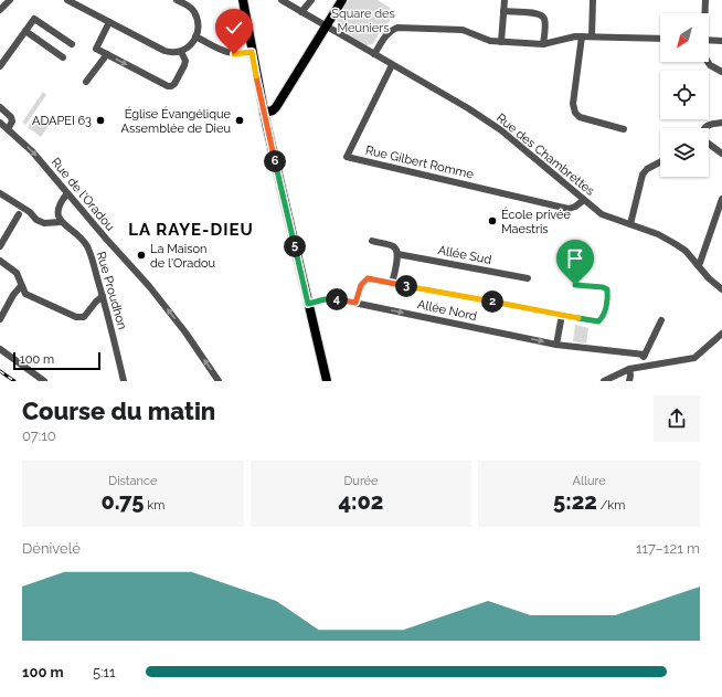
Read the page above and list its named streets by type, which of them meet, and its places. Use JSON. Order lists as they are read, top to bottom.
{
  "streets": {
    "street": [
      "Rue des Chambrettes",
      "Rue Gilbert Romme",
      "Rue de l'Oradou",
      "Allée Sud",
      "Rue Proudhon",
      "Allée Nord"
    ]
  },
  "crossings": [
    ["Rue des Chambrettes", "Rue Gilbert Romme"]
  ],
  "districts": ["LA RAYE-DIEU"],
  "parks": ["Square des Meuniers"],
  "places": [
    "ADAPEI 63",
    "Église Évangélique Assemblée de Dieu",
    "École privée Maestris",
    "La Maison de l'Oradou"
  ],
  "scale_bar": "100 m",
  "north": "bottom left",
  "page": {
    "pins": [
      "6",
      "5",
      "3",
      "4",
      "2"
    ],
    "scale": "100 m",
    "heading": ["Course du matin", "07:10"],
    "stats": [
      ["Distance", "0.75 km"],
      ["Durée", "4:02"],
      ["Allure", "5:22 /km"]
    ],
    "chart": ["Dénivelé", "117–121 m"],
    "list": [
      {
        "name": "100 m",
        "note": "5:11"
      }
    ]
  }
}
